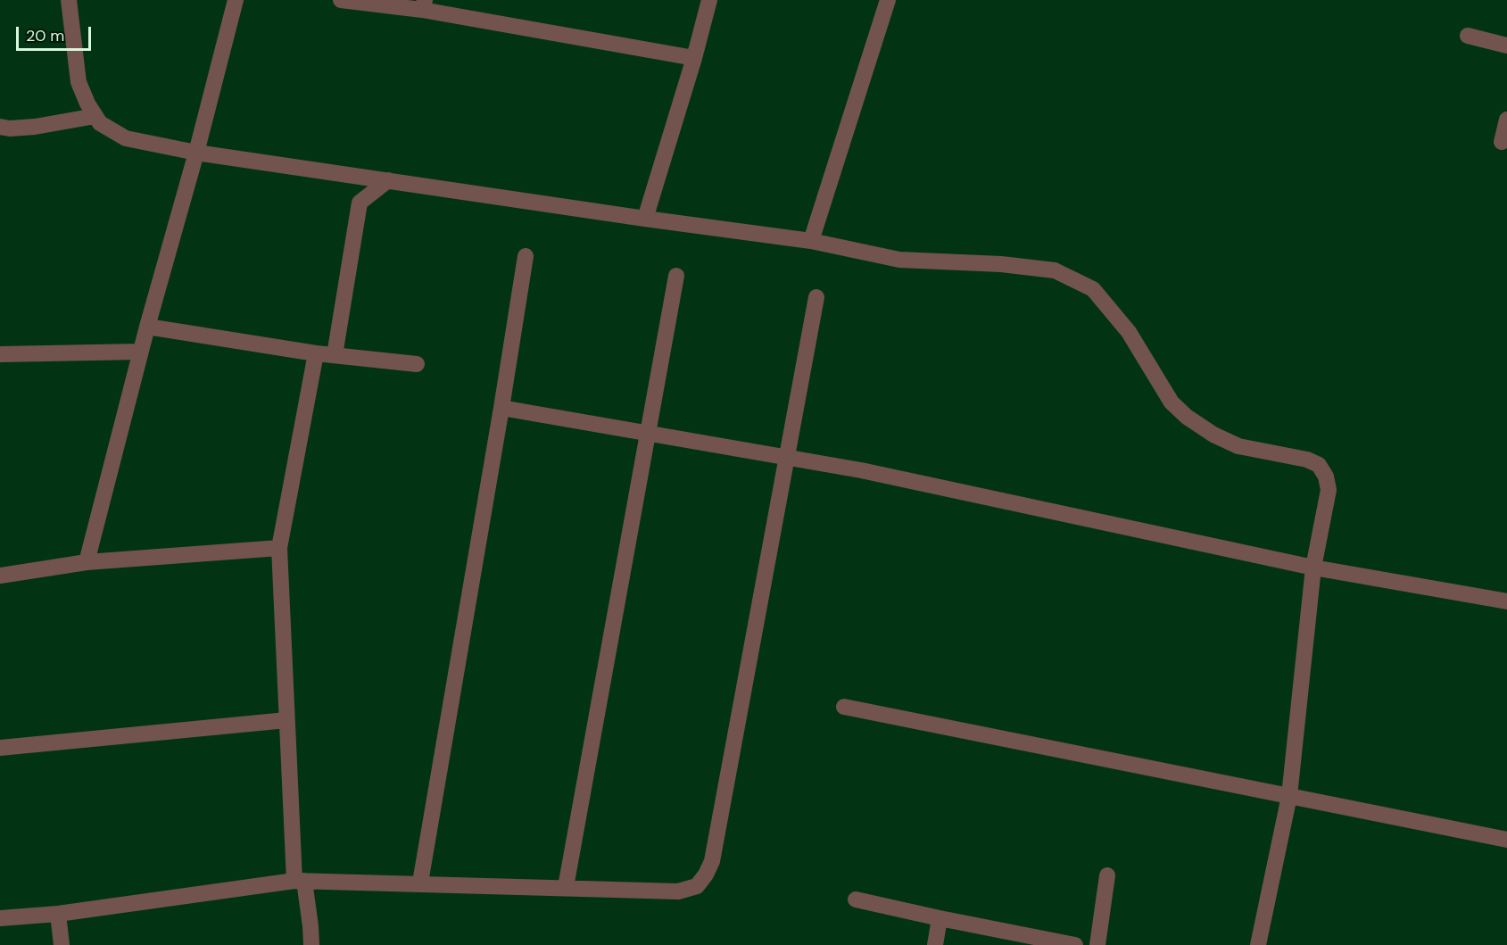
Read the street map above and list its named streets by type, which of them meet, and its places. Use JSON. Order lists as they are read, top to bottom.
{
  "scale_bar": "20 m"
}
